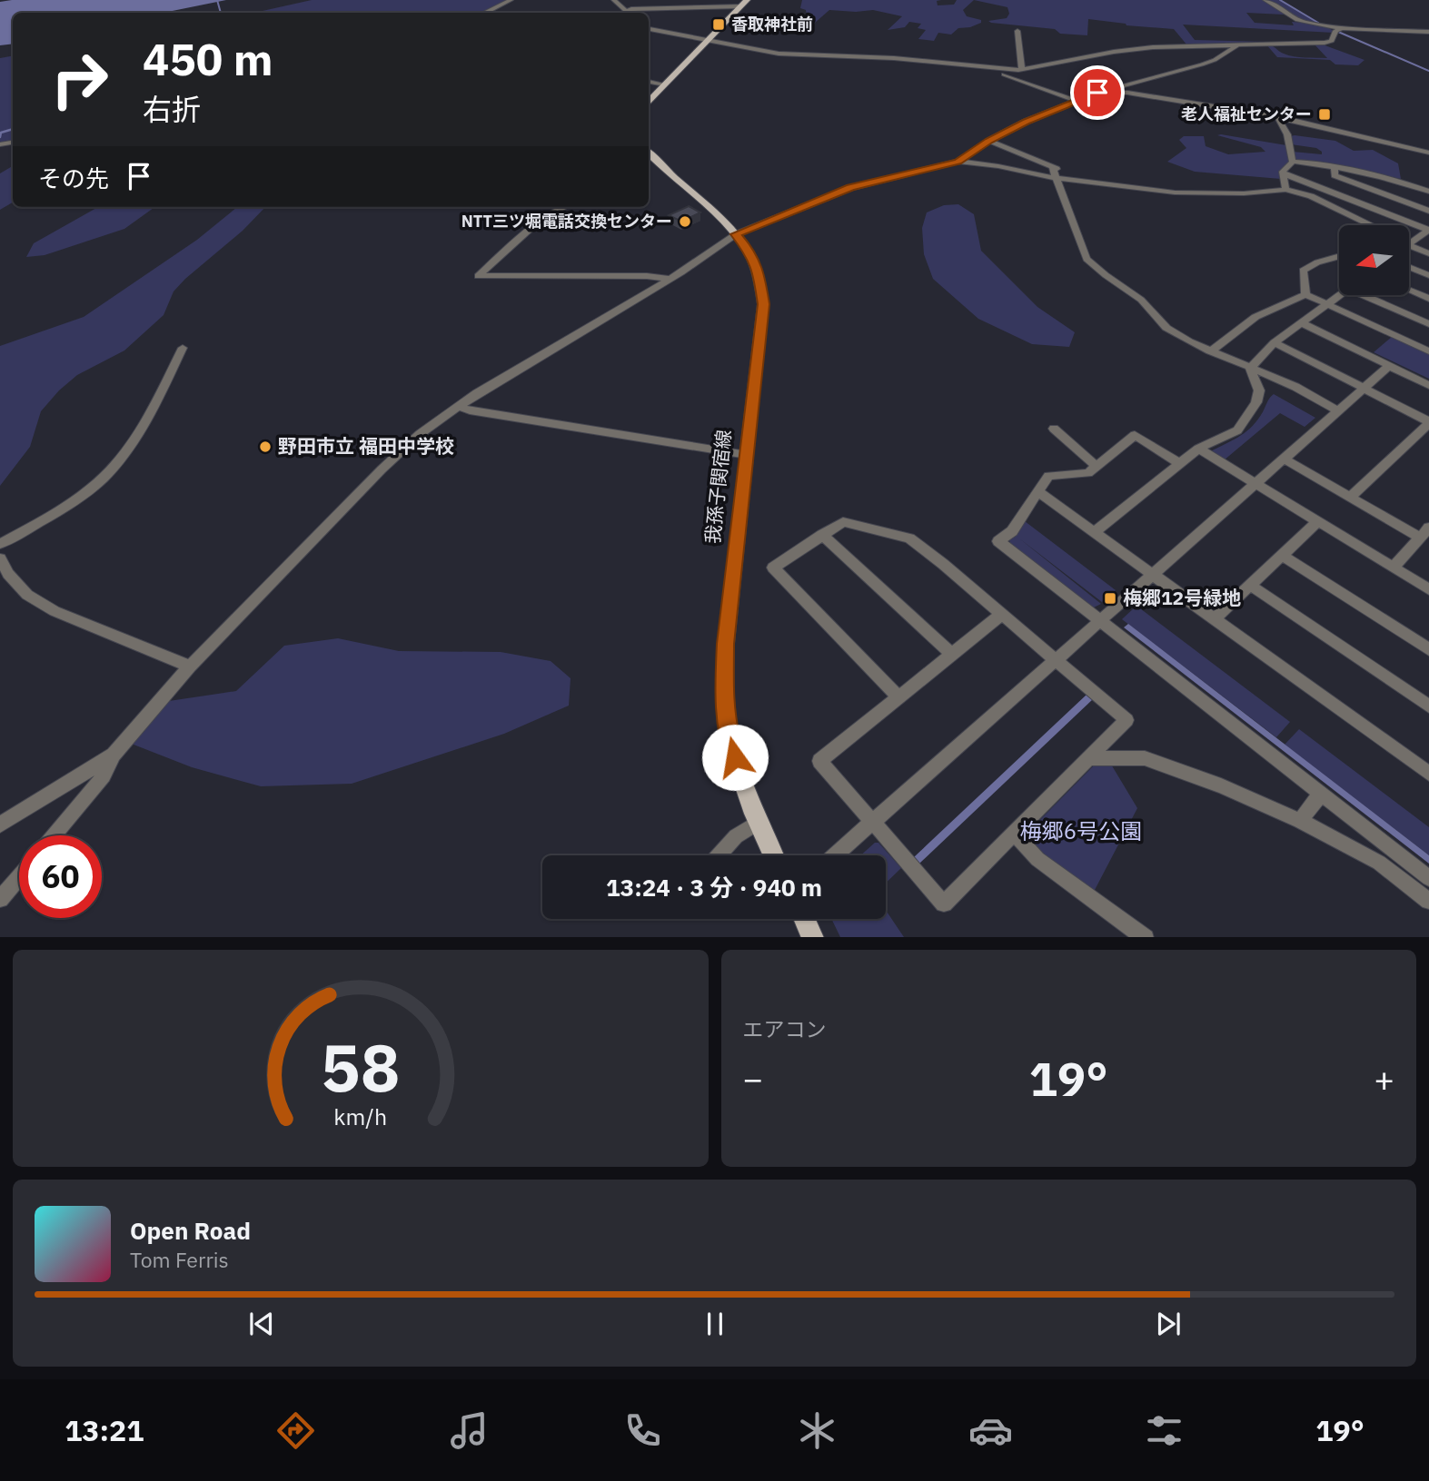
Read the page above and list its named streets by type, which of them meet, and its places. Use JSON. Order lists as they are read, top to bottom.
{
  "streets": {
    "main road": ["我孫子関宿線"]
  },
  "parks": ["梅郷6号公園"],
  "places": {
    "transit": ["香取神社前", "老人福祉センター", "梅郷12号緑地"],
    "other": ["NTT三ツ堀電話交換センター", "野田市立 福田中学校"]
  },
  "north": "left",
  "page": {
    "turn": ["450 m", "右折"],
    "then": "その先",
    "limit": "60",
    "trip": "13:24 · 3 分 · 940 m",
    "tile": "エアコン",
    "heat": ["−", "19°", "+"],
    "song": ["Open Road", "Tom Ferris"],
    "tabs": ["13:21", "19°"],
    "gauge": ["58", "km/h"]
  }
}
